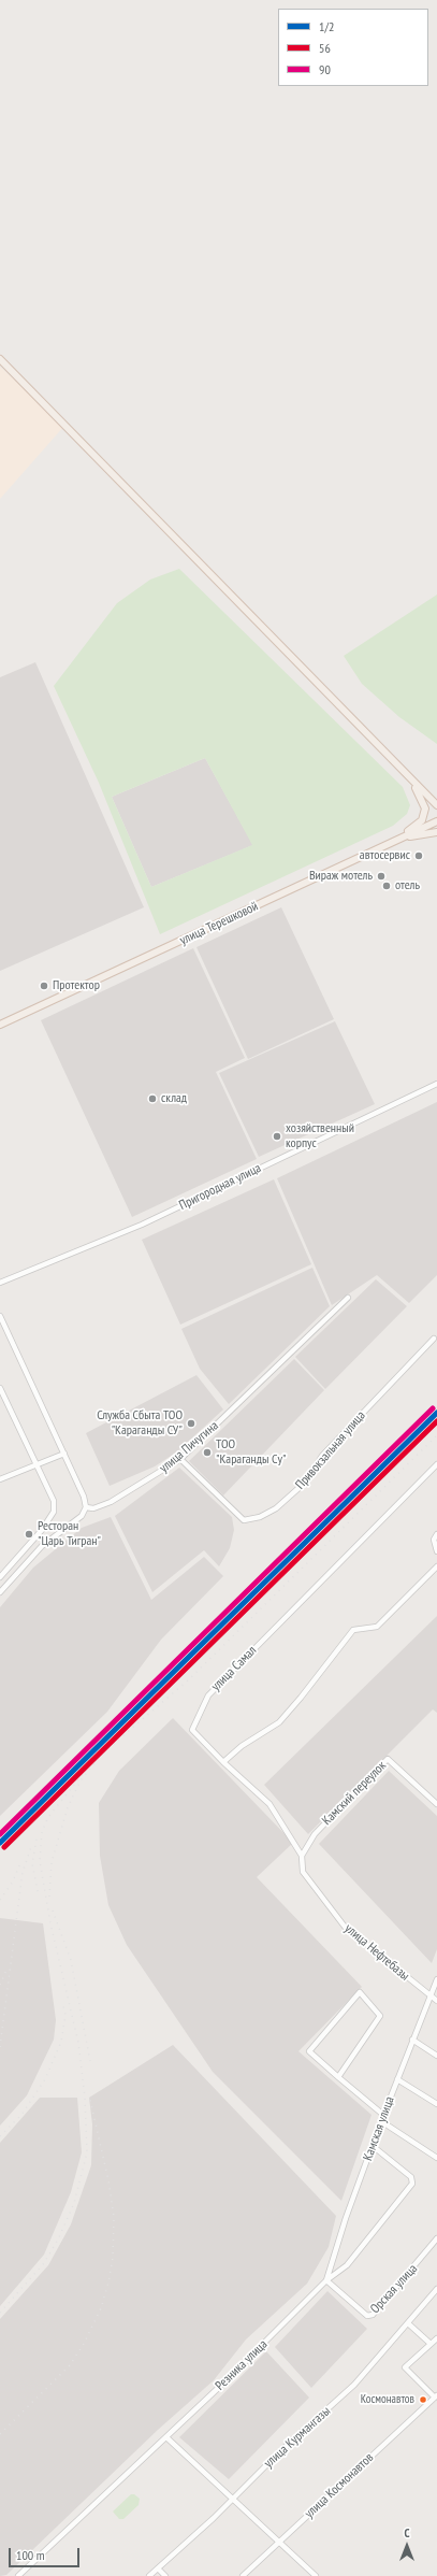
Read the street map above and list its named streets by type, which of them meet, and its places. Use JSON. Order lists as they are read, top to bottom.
{
  "streets": {
    "main road": ["улица Терешковой"],
    "street": [
      "Пригородная улица",
      "улица Пичугина",
      "Привокзальная улица",
      "улица Самал",
      "Камский переулок",
      "улица Нефтебазы",
      "Камская улица",
      "Орская улица",
      "Резника улица",
      "улица Курмангазы",
      "улица Космонавтов"
    ]
  },
  "crossings": [
    ["улица Пичугина", "Привокзальная улица"],
    ["улица Самал", "улица Нефтебазы"],
    ["Камский переулок", "улица Нефтебазы"],
    ["улица Нефтебазы", "Камская улица"],
    ["Камская улица", "Орская улица"],
    ["Камская улица", "Резника улица"],
    ["Орская улица", "Резника улица"]
  ],
  "places": [
    "автосервис",
    "Вираж мотель",
    "отель",
    "Протектор",
    "склад",
    "хозяйственный корпус",
    "Служба Сбыта ТОО \"Караганды СУ\"",
    "ТОО \"Караганды Су\"",
    "Ресторан \"Царь Тигран\"",
    "Космонавтов"
  ],
  "lines": ["transit line 90", "transit line 1/2", "transit line 56"],
  "legend": ["1/2", "56", "90"],
  "scale_bar": "100 m",
  "north": "top"
}
